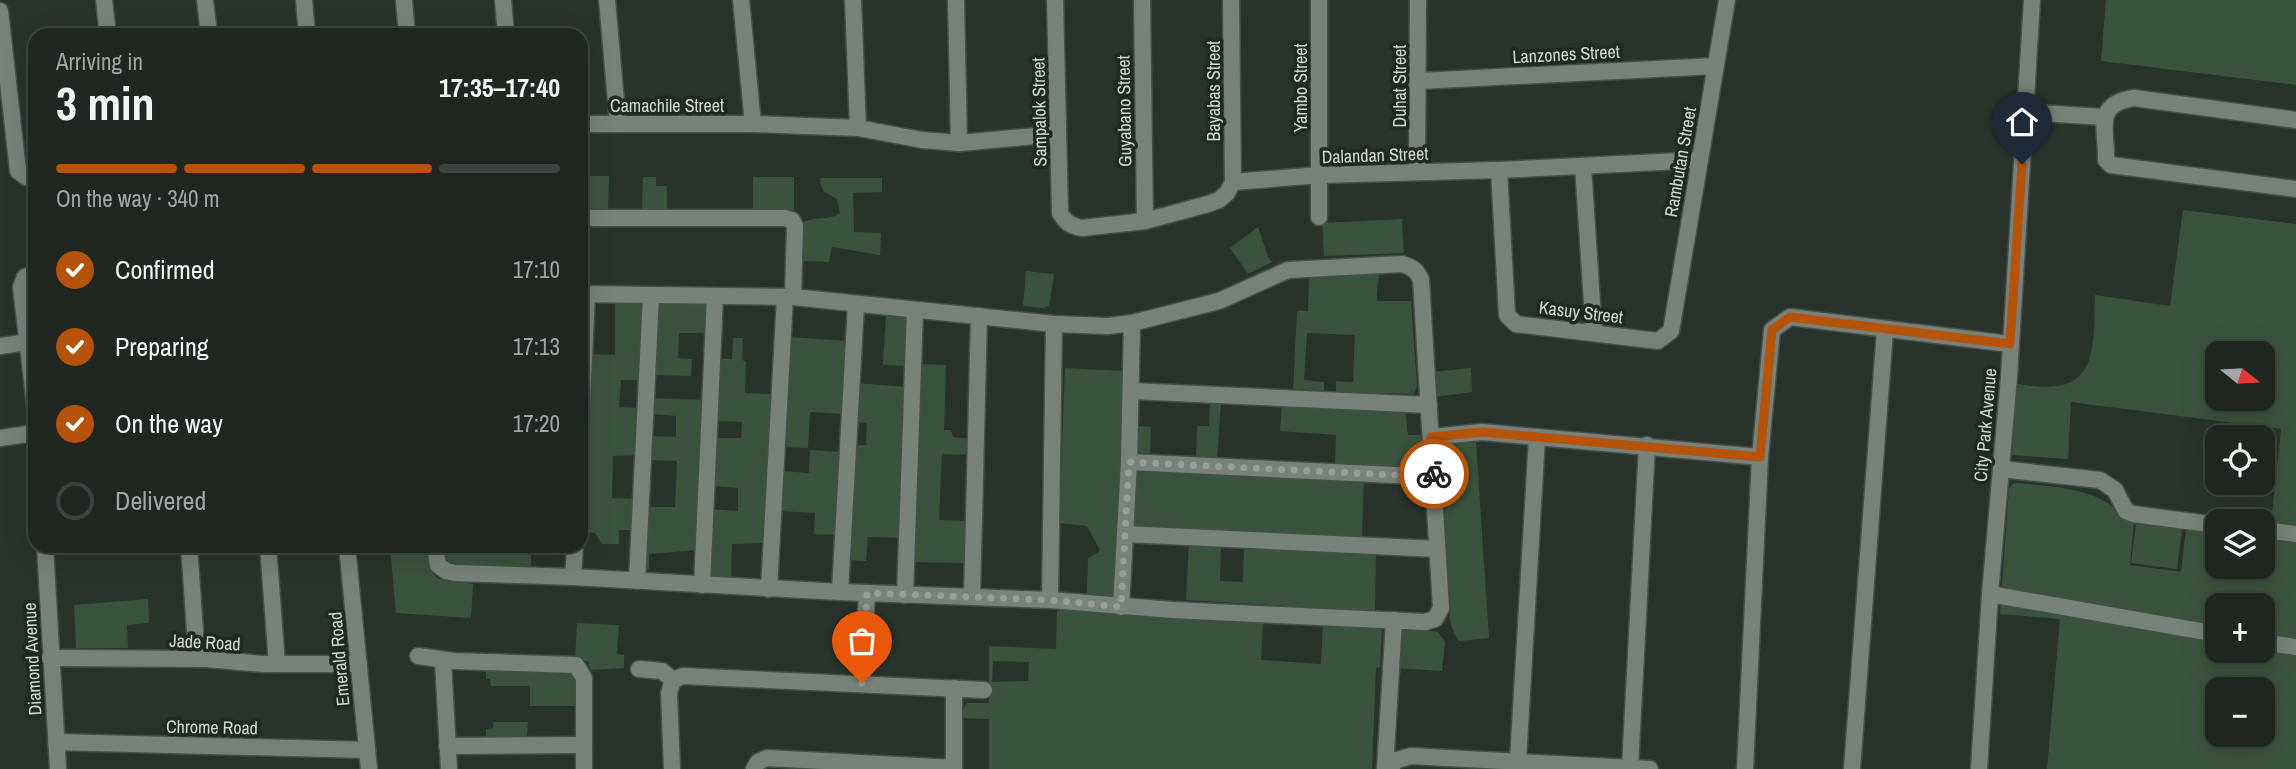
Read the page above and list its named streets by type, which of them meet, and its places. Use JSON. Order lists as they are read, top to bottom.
{
  "streets": {
    "street": [
      "Lanzones Street",
      "Duhat Street",
      "Yambo Street",
      "Bayabas Street",
      "Camachile Street",
      "Guyabano Street",
      "Sampalok Street",
      "Dalandan Street",
      "Rambutan Street",
      "Kasuy Street",
      "City Park Avenue",
      "Jade Road",
      "Diamond Avenue",
      "Emerald Road",
      "Chrome Road"
    ]
  },
  "crossings": [
    ["Lanzones Street", "Duhat Street"],
    ["Lanzones Street", "Rambutan Street"],
    ["Duhat Street", "Dalandan Street"],
    ["Yambo Street", "Dalandan Street"],
    ["Bayabas Street", "Dalandan Street"],
    ["Camachile Street", "Sampalok Street"],
    ["Guyabano Street", "Sampalok Street"],
    ["Dalandan Street", "Rambutan Street"],
    ["Dalandan Street", "Kasuy Street"],
    ["Rambutan Street", "Kasuy Street"],
    ["Jade Road", "Diamond Avenue"],
    ["Jade Road", "Emerald Road"],
    ["Diamond Avenue", "Chrome Road"],
    ["Emerald Road", "Chrome Road"]
  ],
  "north": "right",
  "page": {
    "heading": ["3 min", "Arriving in", "17:35–17:40"],
    "bar": "On the way · 340 m",
    "list": [
      ["Confirmed", "17:10"],
      ["Preparing", "17:13"],
      ["On the way", "17:20"],
      "Delivered"
    ],
    "map_buttons": ["+", "−"]
  }
}
